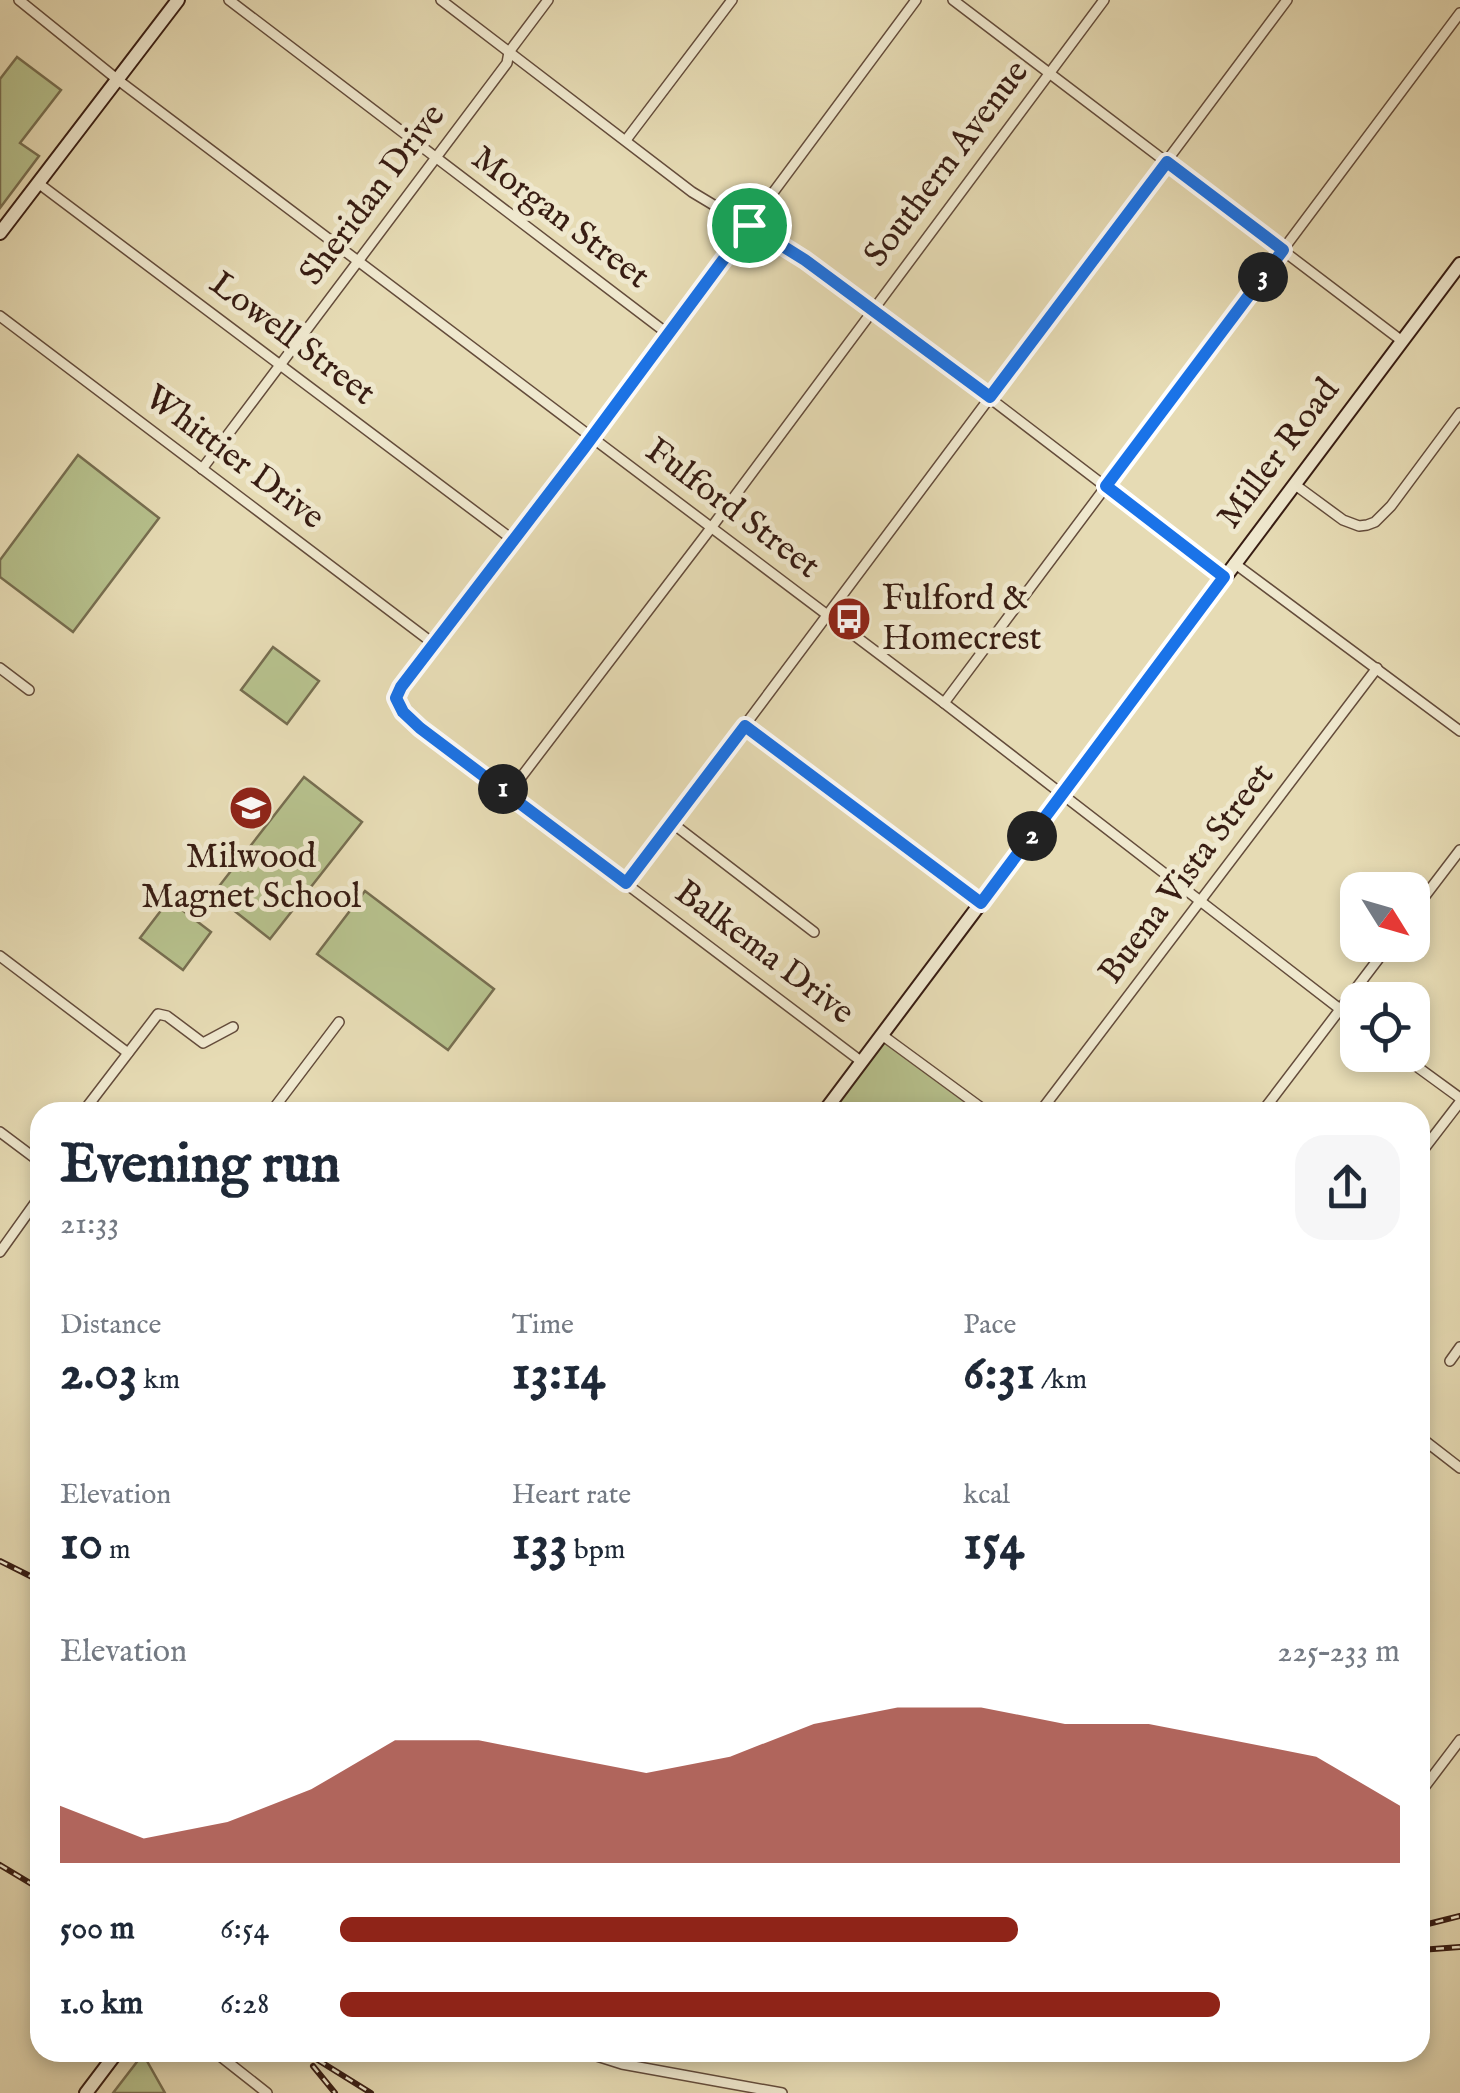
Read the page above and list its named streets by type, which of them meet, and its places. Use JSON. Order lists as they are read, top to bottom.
{
  "streets": {
    "street": [
      "Southern Avenue",
      "Sheridan Drive",
      "Morgan Street",
      "Lowell Street",
      "Miller Road",
      "Whittier Drive",
      "Fulford Street",
      "Buena Vista Street",
      "Balkema Drive"
    ]
  },
  "crossings": [
    ["Southern Avenue", "Fulford Street"],
    ["Southern Avenue", "Balkema Drive"],
    ["Sheridan Drive", "Morgan Street"],
    ["Sheridan Drive", "Lowell Street"],
    ["Sheridan Drive", "Whittier Drive"],
    ["Sheridan Drive", "Fulford Street"],
    ["Miller Road", "Fulford Street"],
    ["Miller Road", "Balkema Drive"],
    ["Whittier Drive", "Balkema Drive"],
    ["Fulford Street", "Buena Vista Street"]
  ],
  "places": {
    "bus stop": ["Fulford & Homecrest"],
    "school or university": ["Milwood Magnet School"]
  },
  "north": "bottom right",
  "page": {
    "pins": ["3", "1", "2"],
    "heading": ["Evening run", "21:33"],
    "stats": [
      ["Distance", "2.03 km"],
      ["Time", "13:14"],
      ["Pace", "6:31 /km"],
      ["Elevation", "10 m"],
      ["Heart rate", "133 bpm"],
      ["kcal", "154"]
    ],
    "chart": ["Elevation", "225–233 m"],
    "list": [
      {
        "name": "500 m",
        "note": "6:54"
      },
      {
        "name": "1.0 km",
        "note": "6:28"
      }
    ]
  }
}
